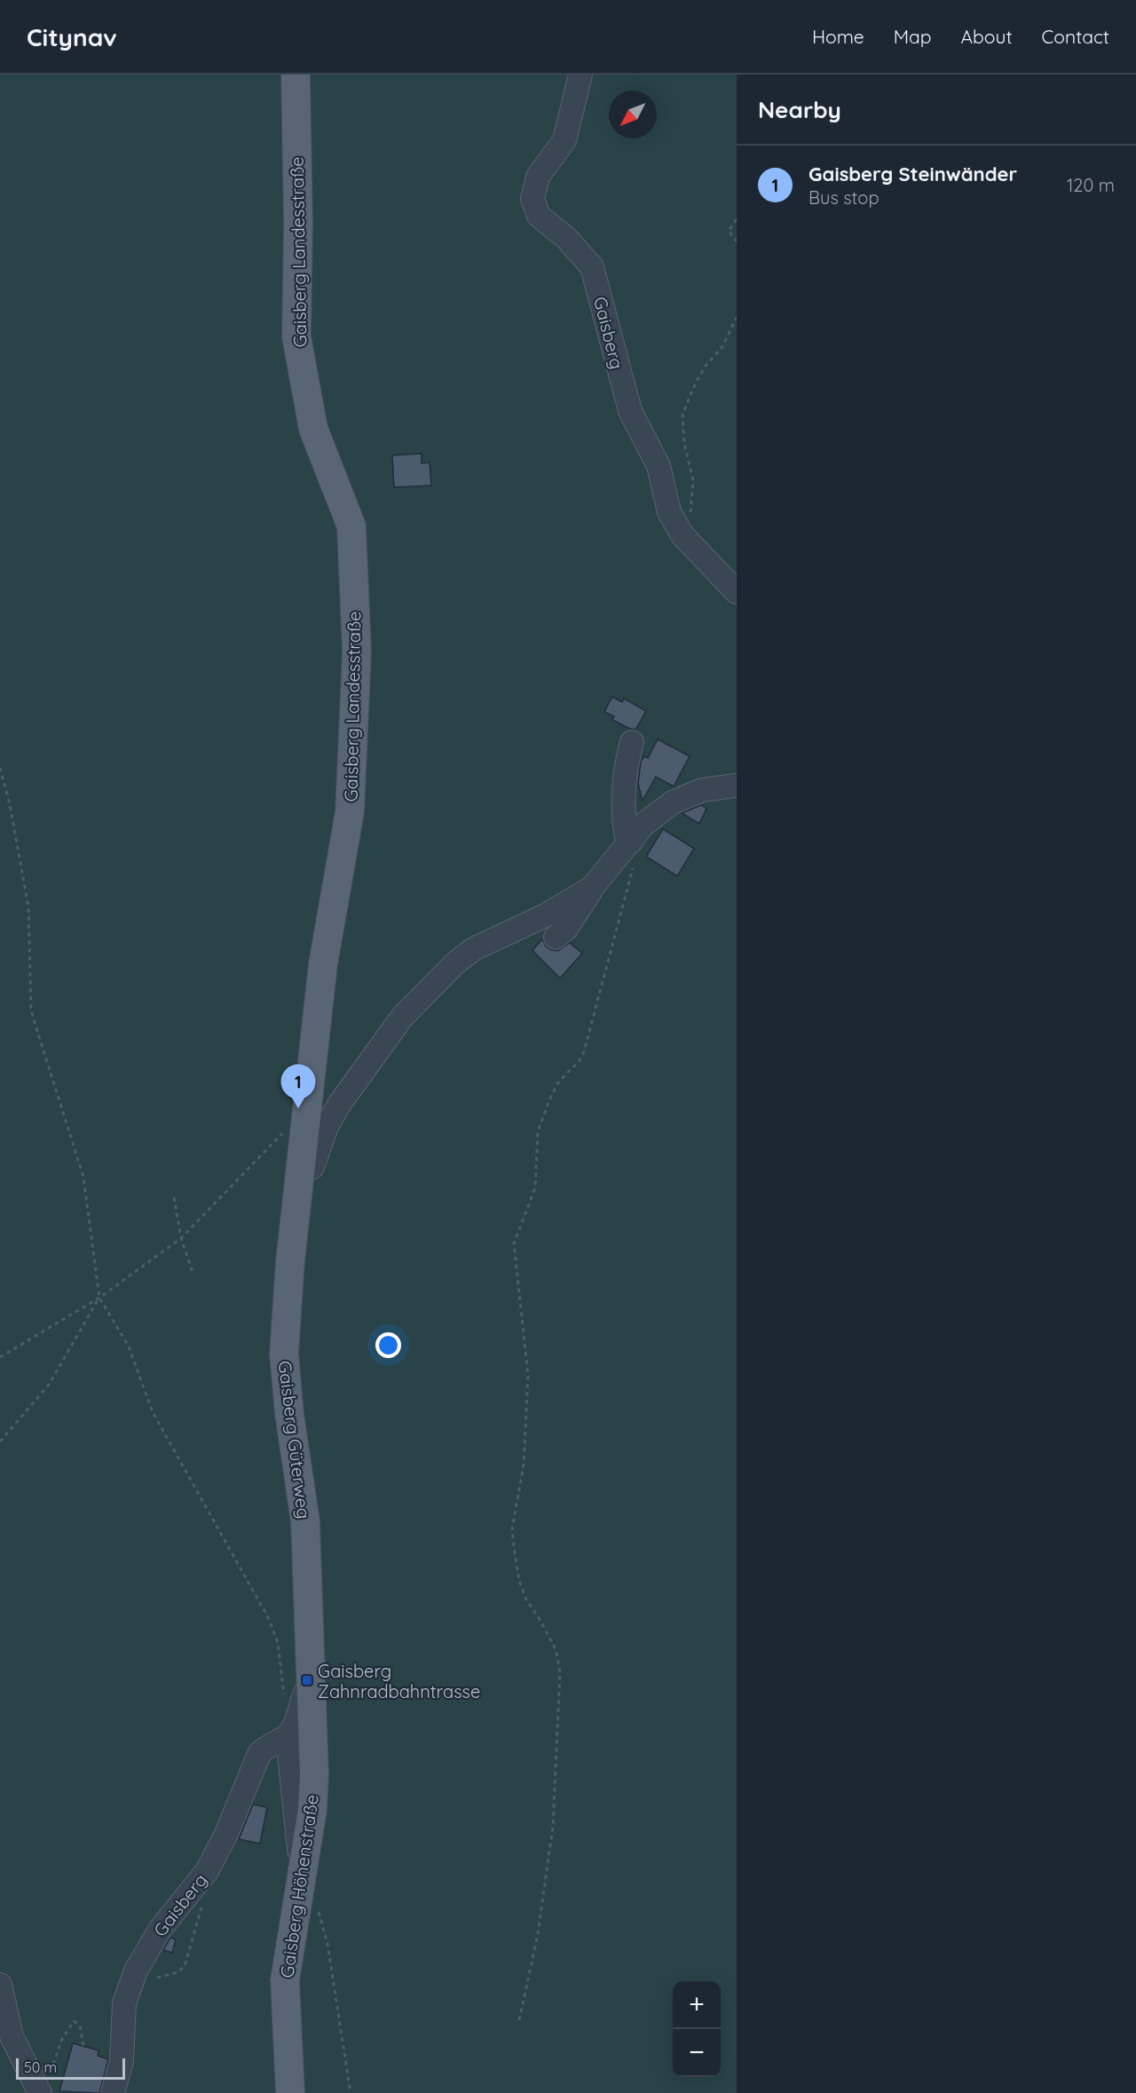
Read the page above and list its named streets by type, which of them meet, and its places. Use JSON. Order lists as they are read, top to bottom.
{
  "streets": {
    "main road": ["Gaisberg Landesstraße", "Gaisberg Güterweg", "Gaisberg Höhenstraße"],
    "street": ["Gaisberg"]
  },
  "crossings": [
    ["Gaisberg Landesstraße", "Gaisberg Güterweg"],
    ["Gaisberg Güterweg", "Gaisberg Höhenstraße"]
  ],
  "places": {
    "transit": ["Gaisberg Zahnradbahntrasse"]
  },
  "scale_bar": "50 m",
  "north": "bottom left",
  "page": {
    "header": "Citynav",
    "nav": [
      "Home",
      "Map",
      "About",
      "Contact"
    ],
    "heading": "Nearby",
    "list": [
      {
        "mark": "1",
        "name": "Gaisberg Steinwänder",
        "note": "Bus stop",
        "value": "120 m"
      }
    ],
    "pins": "1",
    "map_buttons": ["+", "−"],
    "scale": "50 m"
  }
}
